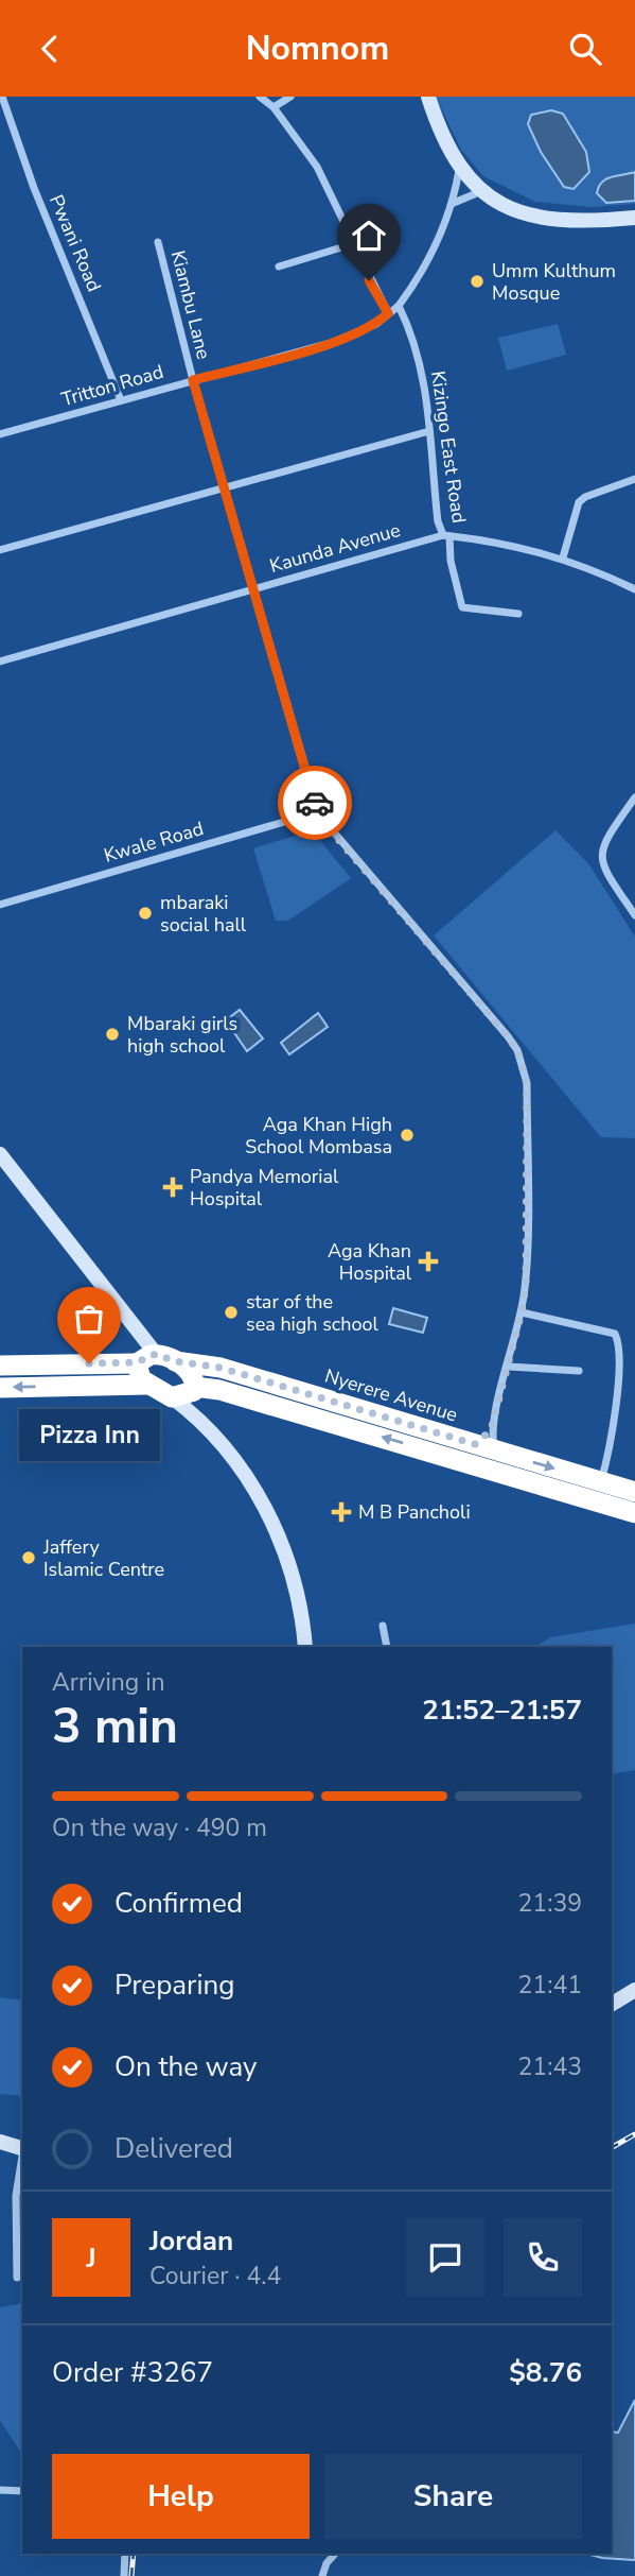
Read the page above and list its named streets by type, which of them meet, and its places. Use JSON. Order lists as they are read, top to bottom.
{
  "streets": {
    "highway": ["Nyerere Avenue"],
    "street": [
      "Pwani Road",
      "Kiambu Lane",
      "Tritton Road",
      "Kizingo East Road",
      "Kaunda Avenue",
      "Kwale Road"
    ]
  },
  "crossings": [
    ["Pwani Road", "Tritton Road"],
    ["Kiambu Lane", "Tritton Road"],
    ["Kiambu Lane", "Kaunda Avenue"],
    ["Kiambu Lane", "Kwale Road"],
    ["Tritton Road", "Kizingo East Road"],
    ["Kizingo East Road", "Kaunda Avenue"]
  ],
  "places": {
    "other": [
      "Umm Kulthum Mosque",
      "mbaraki social hall",
      "Mbaraki girls high school",
      "Aga Khan High School Mombasa",
      "star of the sea high school",
      "Pizza Inn",
      "Jaffery Islamic Centre"
    ],
    "health": ["Pandya Memorial Hospital", "Aga Khan Hospital", "M B Pancholi"]
  },
  "page": {
    "header": "Nomnom",
    "bubble": "Pizza Inn",
    "heading": ["3 min", "Arriving in", "21:52–21:57"],
    "panel": [
      "Jordan",
      "Courier · 4.4",
      "Order #3267",
      "$8.76"
    ],
    "bar": "On the way · 490 m",
    "list": [
      ["Confirmed", "21:39"],
      ["Preparing", "21:41"],
      ["On the way", "21:43"],
      "Delivered"
    ],
    "round": "J",
    "buttons": ["Help", "Share"]
  }
}
